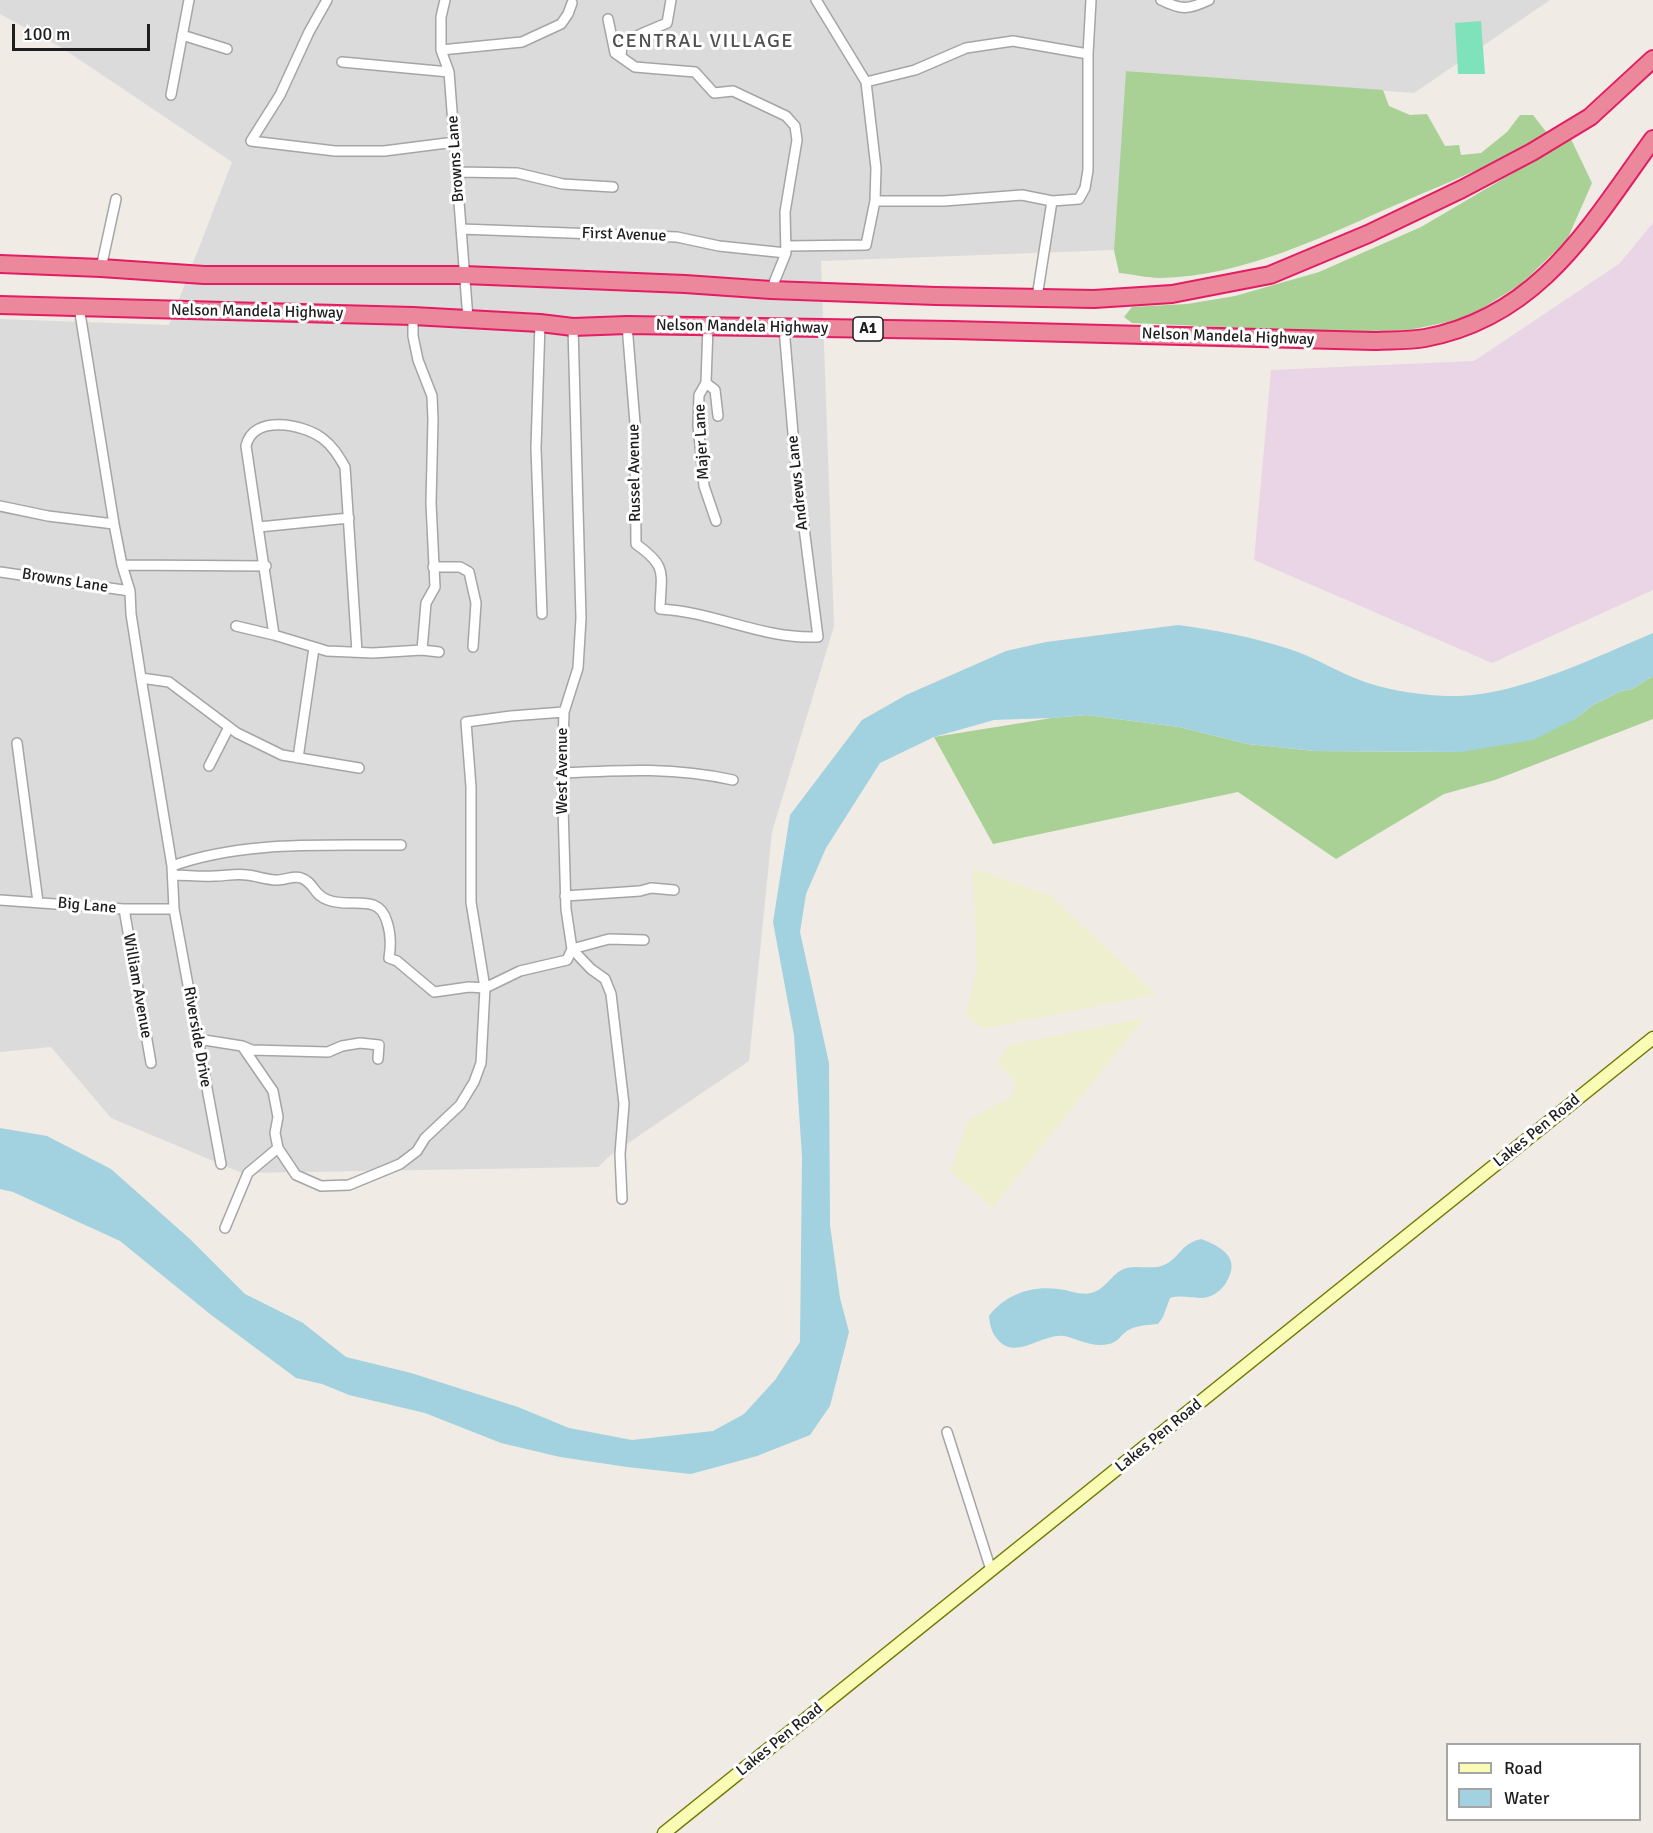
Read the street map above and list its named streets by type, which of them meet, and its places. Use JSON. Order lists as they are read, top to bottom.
{
  "streets": {
    "highway": ["Nelson Mandela Highway", "A1"],
    "street": [
      "Browns Lane",
      "First Avenue",
      "Majer Lane",
      "Russel Avenue",
      "Andrews Lane",
      "West Avenue",
      "Big Lane",
      "William Avenue",
      "Riverside Drive",
      "Lakes Pen Road"
    ]
  },
  "crossings": [
    ["Browns Lane", "First Avenue"],
    ["Browns Lane", "Nelson Mandela Highway"],
    ["Browns Lane", "A1"],
    ["Browns Lane", "Riverside Drive"],
    ["Nelson Mandela Highway", "Majer Lane"],
    ["Nelson Mandela Highway", "Russel Avenue"],
    ["Nelson Mandela Highway", "Andrews Lane"],
    ["Nelson Mandela Highway", "West Avenue"],
    ["Nelson Mandela Highway", "Riverside Drive"],
    ["Russel Avenue", "Andrews Lane"],
    ["Big Lane", "William Avenue"],
    ["Big Lane", "Riverside Drive"]
  ],
  "districts": ["CENTRAL VILLAGE"],
  "legend": ["Road", "Water"],
  "scale_bar": "100 m"
}
